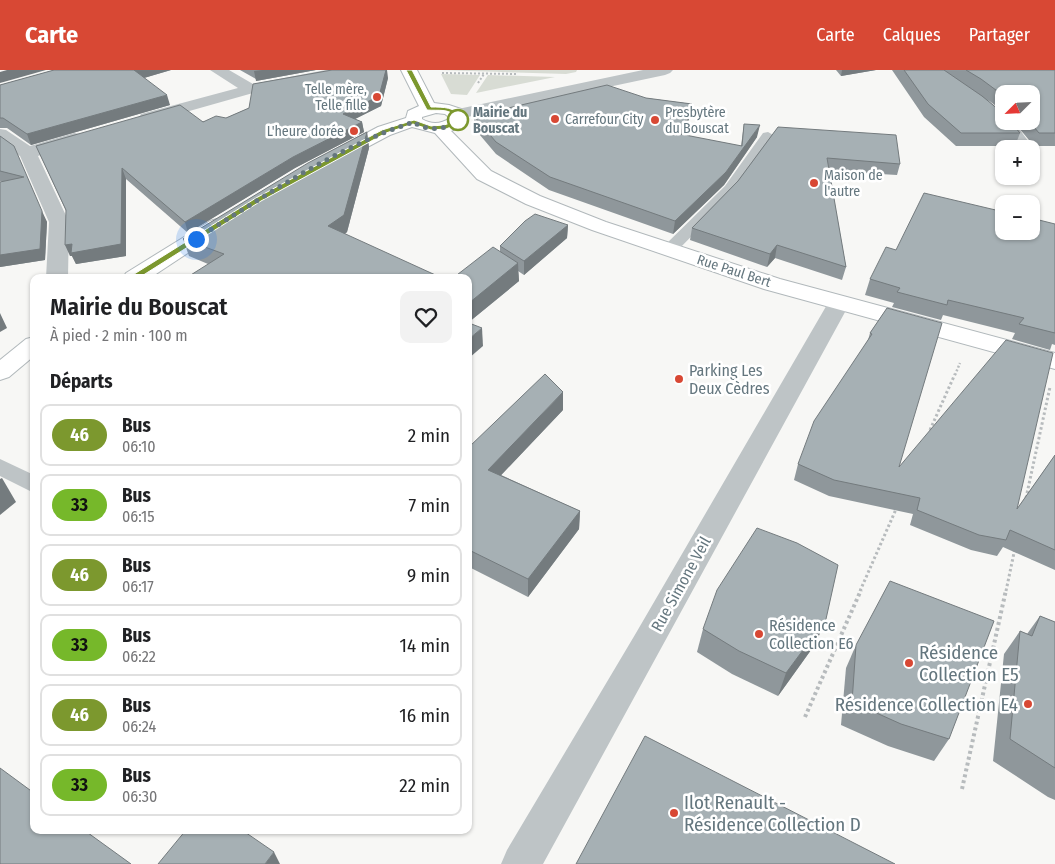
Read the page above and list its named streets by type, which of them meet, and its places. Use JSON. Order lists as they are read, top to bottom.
{
  "streets": {
    "street": ["Rue Paul Bert", "Rue Simone Veil"]
  },
  "crossings": [
    ["Rue Paul Bert", "Rue Simone Veil"]
  ],
  "places": [
    "Telle mère, Telle fille",
    "Carrefour City",
    "Mairie du Bouscat",
    "Presbytère du Bouscat",
    "L'heure dorée",
    "Maison de l'autre",
    "Parking Les Deux Cèdres",
    "Résidence Collection E6",
    "Résidence Collection E5",
    "Résidence Collection E4",
    "Ilot Renault - Résidence Collection D"
  ],
  "lines": ["bus line 46"],
  "north": "bottom left",
  "page": {
    "header": "Carte",
    "nav": ["Carte", "Calques", "Partager"],
    "map_buttons": ["+", "−"],
    "heading": [
      ["Mairie du Bouscat", "À pied · 2 min · 100 m"],
      "Départs"
    ],
    "list": [
      {
        "mark": "46",
        "name": "Bus",
        "note": "06:10",
        "value": "2 min"
      },
      {
        "mark": "33",
        "name": "Bus",
        "note": "06:15",
        "value": "7 min"
      },
      {
        "mark": "46",
        "name": "Bus",
        "note": "06:17",
        "value": "9 min"
      },
      {
        "mark": "33",
        "name": "Bus",
        "note": "06:22",
        "value": "14 min"
      },
      {
        "mark": "46",
        "name": "Bus",
        "note": "06:24",
        "value": "16 min"
      },
      {
        "mark": "33",
        "name": "Bus",
        "note": "06:30",
        "value": "22 min"
      }
    ]
  }
}
